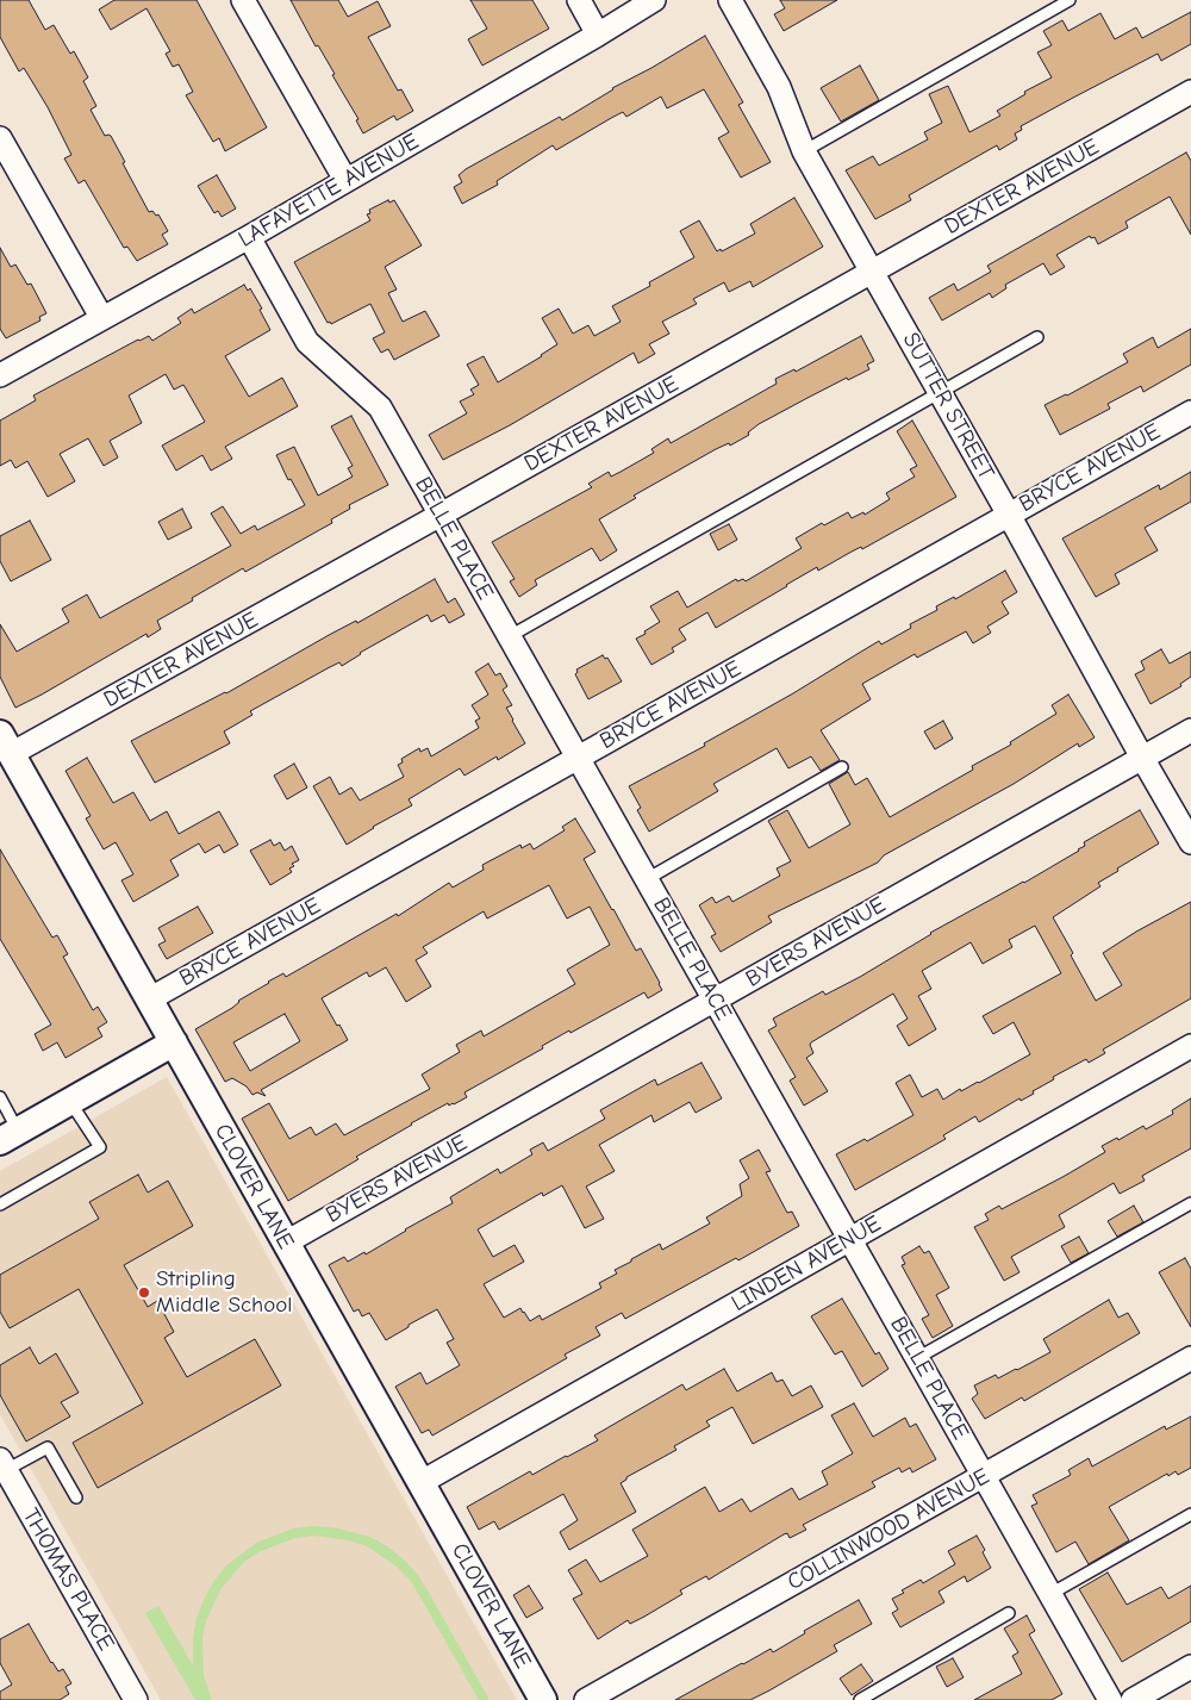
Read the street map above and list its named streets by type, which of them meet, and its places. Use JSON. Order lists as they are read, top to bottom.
{
  "streets": {
    "street": [
      "DEXTER AVENUE",
      "LAFAYETTE AVENUE",
      "SUTTER STREET",
      "BRYCE AVENUE",
      "BELLE PLACE",
      "BYERS AVENUE",
      "CLOVER LANE",
      "LINDEN AVENUE",
      "COLLINWOOD AVENUE",
      "THOMAS PLACE"
    ]
  },
  "crossings": [
    ["DEXTER AVENUE", "SUTTER STREET"],
    ["DEXTER AVENUE", "BELLE PLACE"],
    ["DEXTER AVENUE", "CLOVER LANE"],
    ["LAFAYETTE AVENUE", "BELLE PLACE"],
    ["SUTTER STREET", "BRYCE AVENUE"],
    ["SUTTER STREET", "BYERS AVENUE"],
    ["BRYCE AVENUE", "BELLE PLACE"],
    ["BRYCE AVENUE", "CLOVER LANE"],
    ["BELLE PLACE", "BYERS AVENUE"],
    ["BELLE PLACE", "LINDEN AVENUE"],
    ["BELLE PLACE", "COLLINWOOD AVENUE"],
    ["BYERS AVENUE", "CLOVER LANE"],
    ["CLOVER LANE", "LINDEN AVENUE"]
  ],
  "places": ["Stripling Middle School"]
}
